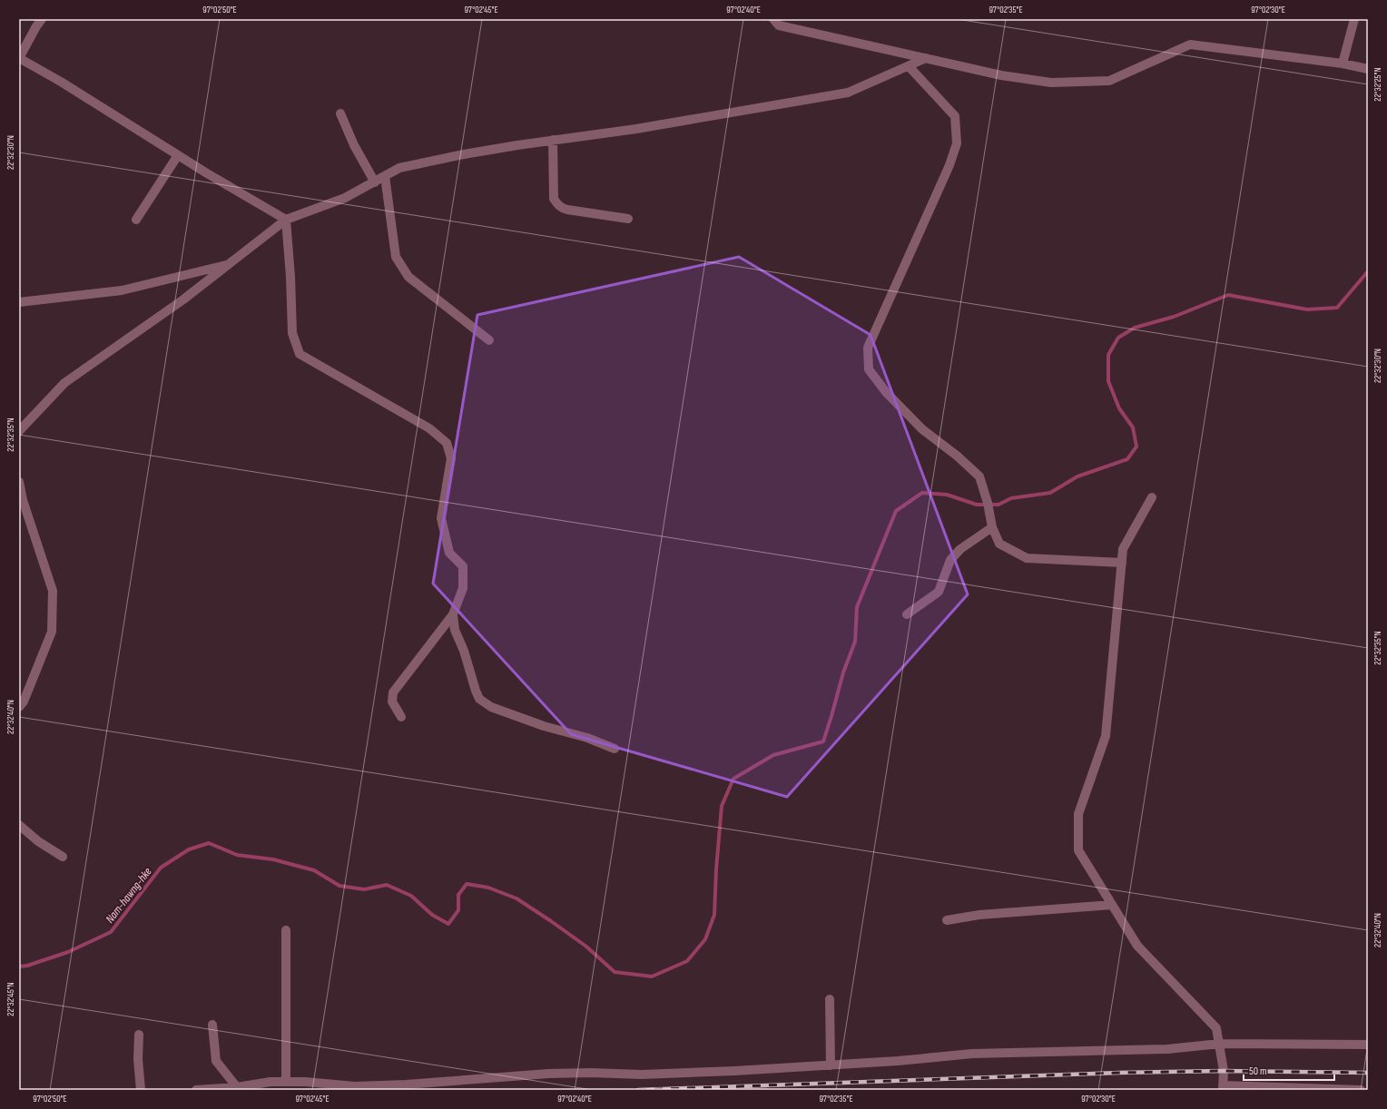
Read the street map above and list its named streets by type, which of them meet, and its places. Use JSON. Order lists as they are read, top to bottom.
{
  "water": ["Nam-hawng-hke"],
  "scale_bar": "50 m",
  "coordinates": [
    "97°02'50\"E",
    "97°02'45\"E",
    "97°02'40\"E",
    "97°02'35\"E",
    "97°02'30\"E",
    "22°32'25\"N",
    "22°32'30\"N",
    "22°32'35\"N",
    "22°32'40\"N",
    "22°32'45\"N"
  ]
}
